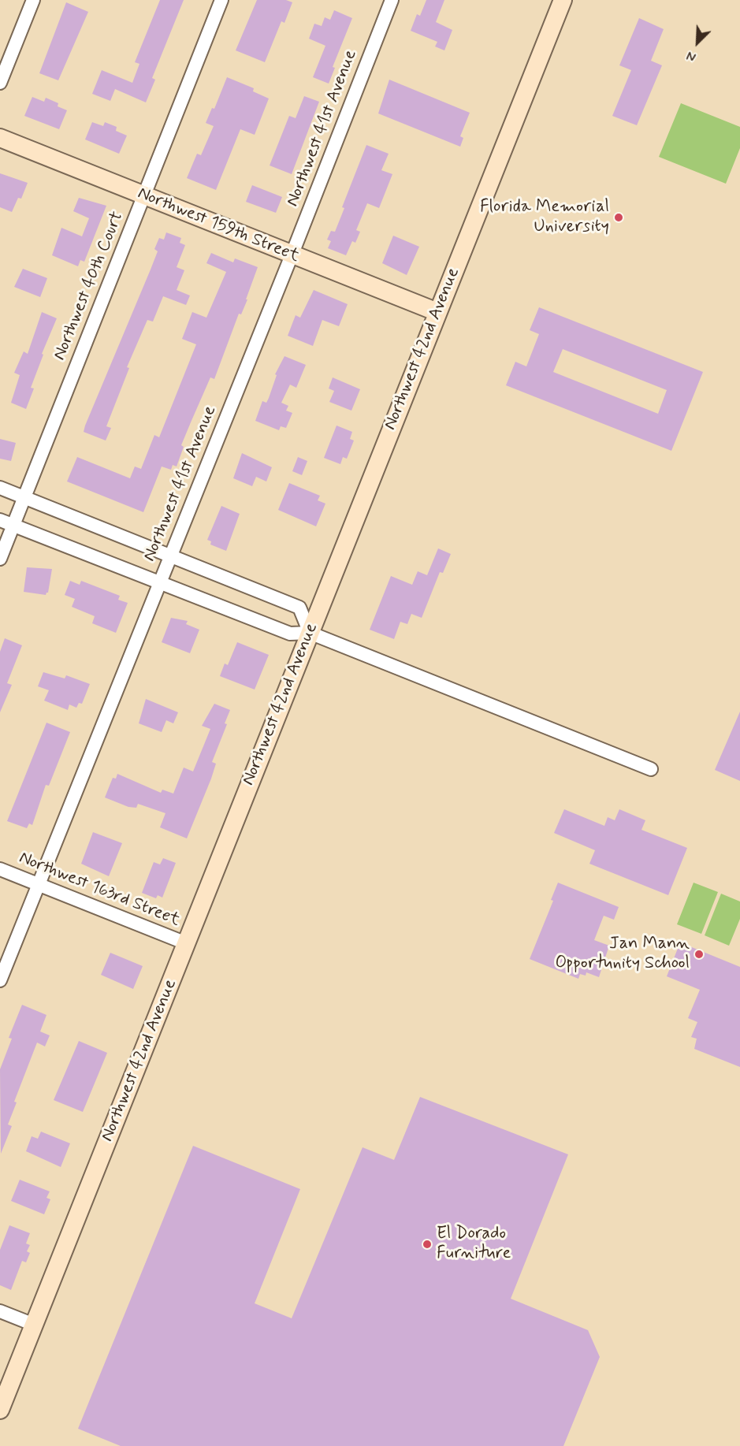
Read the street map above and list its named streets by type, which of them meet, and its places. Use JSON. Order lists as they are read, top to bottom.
{
  "streets": {
    "street": [
      "Northwest 41st Avenue",
      "Northwest 159th Street",
      "Northwest 40th Court",
      "Northwest 42nd Avenue",
      "Northwest 163rd Street"
    ]
  },
  "crossings": [
    ["Northwest 41st Avenue", "Northwest 159th Street"],
    ["Northwest 41st Avenue", "Northwest 163rd Street"],
    ["Northwest 159th Street", "Northwest 40th Court"],
    ["Northwest 159th Street", "Northwest 42nd Avenue"],
    ["Northwest 42nd Avenue", "Northwest 163rd Street"]
  ],
  "places": ["Florida Memorial University", "Jan Mann Opportunity School", "El Dorado Furniture"],
  "north": "bottom left"
}
